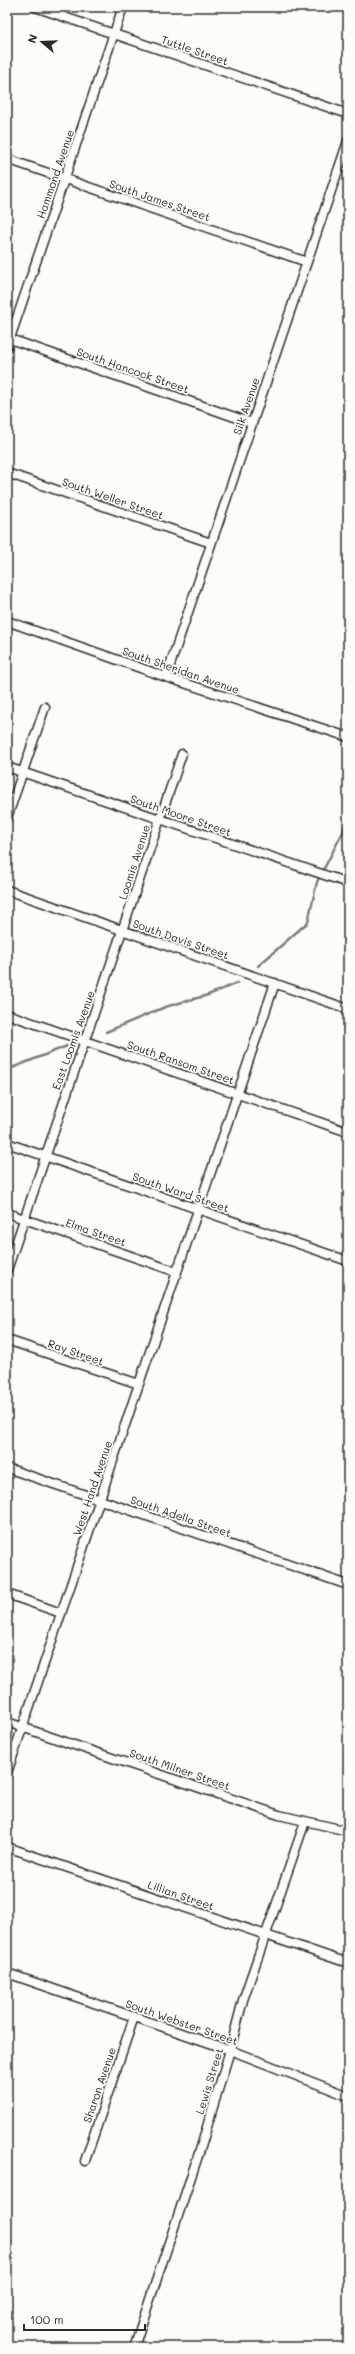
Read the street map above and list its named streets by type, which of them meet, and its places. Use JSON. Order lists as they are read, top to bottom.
{
  "streets": {
    "street": [
      "Tuttle Street",
      "Hammond Avenue",
      "South James Street",
      "South Hancock Street",
      "Silk Avenue",
      "South Weller Street",
      "South Sheridan Avenue",
      "South Moore Street",
      "Loomis Avenue",
      "South Davis Street",
      "East Loomis Avenue",
      "South Ransom Street",
      "South Ward Street",
      "Elma Street",
      "Ray Street",
      "West Hand Avenue",
      "South Adella Street",
      "South Milner Street",
      "Lillian Street",
      "South Webster Street",
      "Lewis Street",
      "Sharon Avenue"
    ]
  },
  "crossings": [
    ["Tuttle Street", "Hammond Avenue"],
    ["Hammond Avenue", "South James Street"],
    ["Hammond Avenue", "South Hancock Street"],
    ["South James Street", "Silk Avenue"],
    ["South Hancock Street", "Silk Avenue"],
    ["Silk Avenue", "South Weller Street"],
    ["Silk Avenue", "South Sheridan Avenue"],
    ["South Moore Street", "Loomis Avenue"],
    ["Loomis Avenue", "South Davis Street"],
    ["Loomis Avenue", "East Loomis Avenue"],
    ["South Davis Street", "East Loomis Avenue"],
    ["South Davis Street", "West Hand Avenue"],
    ["East Loomis Avenue", "South Ransom Street"],
    ["East Loomis Avenue", "South Ward Street"],
    ["East Loomis Avenue", "Elma Street"],
    ["South Ransom Street", "West Hand Avenue"],
    ["South Ward Street", "West Hand Avenue"],
    ["Elma Street", "West Hand Avenue"],
    ["Ray Street", "West Hand Avenue"],
    ["West Hand Avenue", "South Adella Street"],
    ["West Hand Avenue", "South Milner Street"],
    ["South Milner Street", "Lewis Street"],
    ["Lillian Street", "Lewis Street"],
    ["South Webster Street", "Lewis Street"],
    ["South Webster Street", "Sharon Avenue"]
  ],
  "scale_bar": "100 m",
  "north": "left"
}
